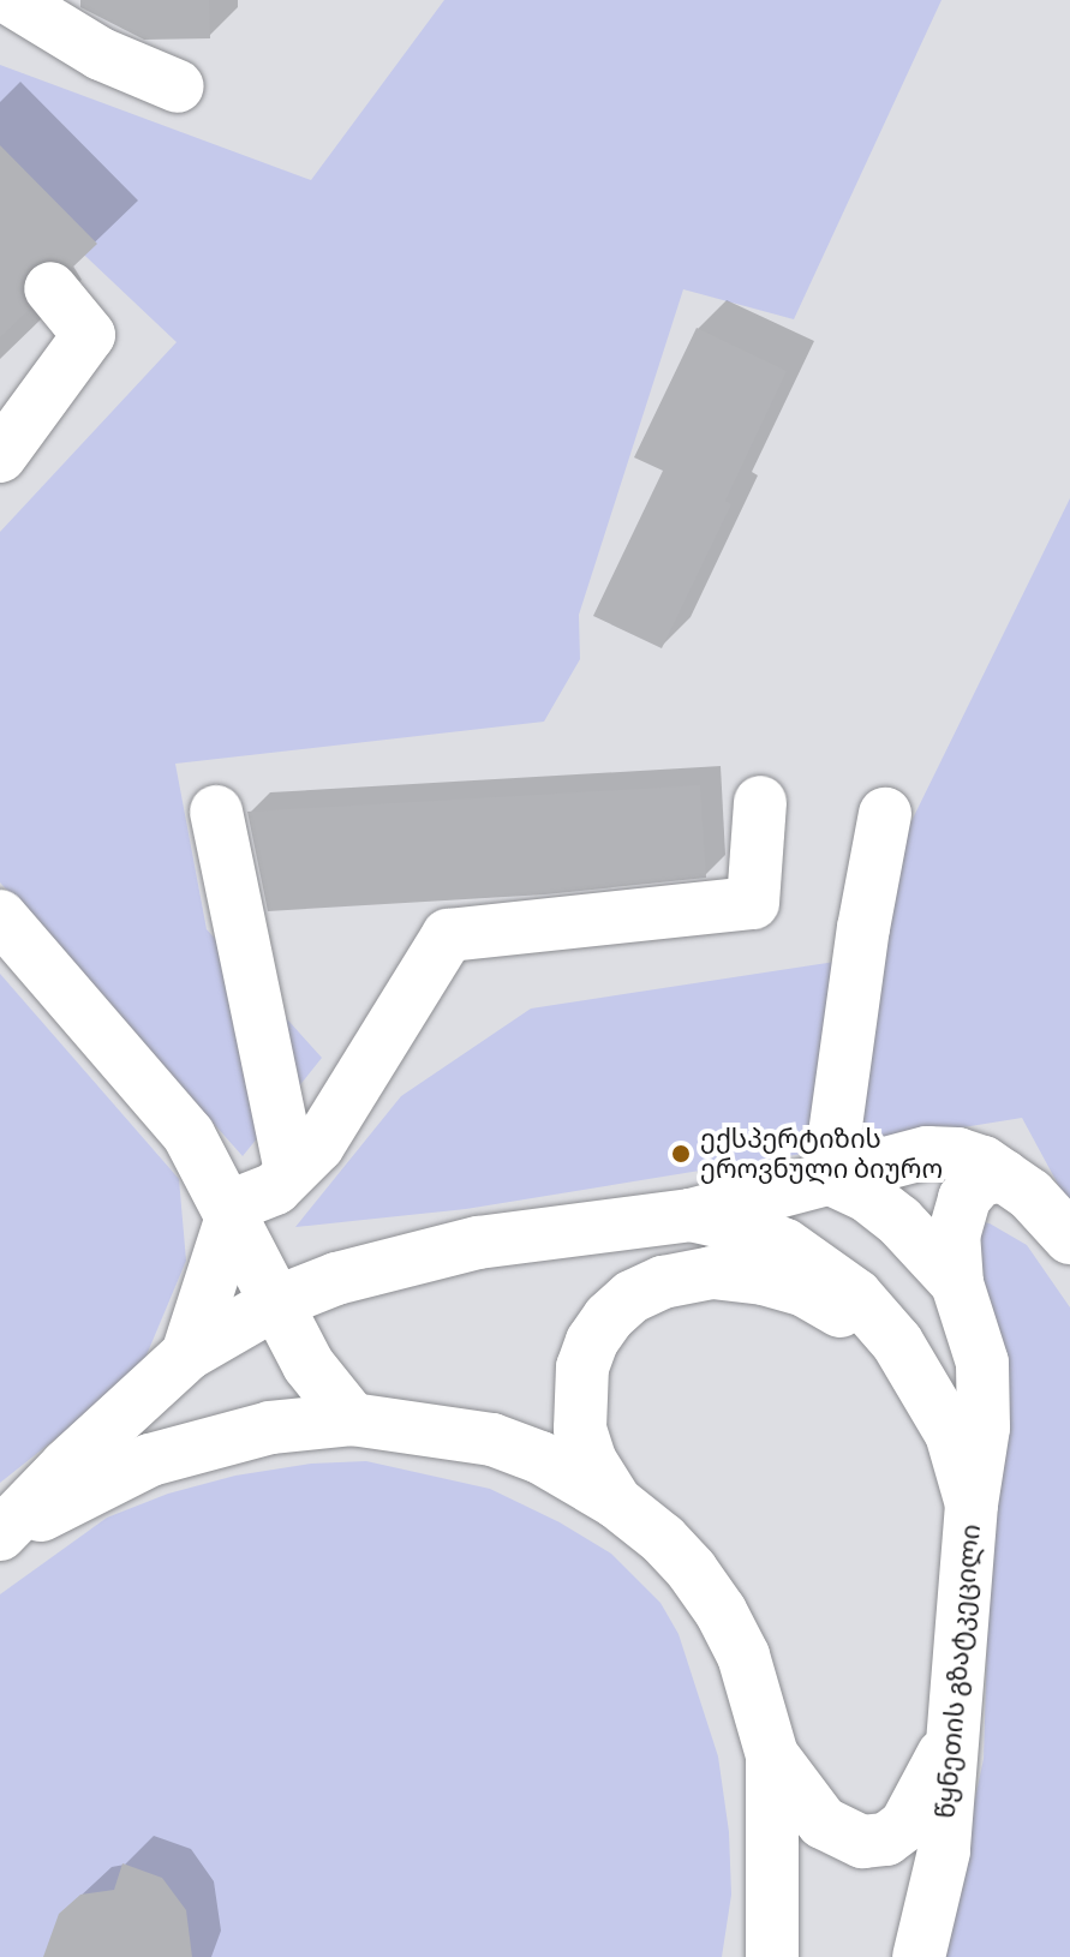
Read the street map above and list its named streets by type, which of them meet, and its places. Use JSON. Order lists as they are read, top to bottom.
{
  "streets": {
    "main road": ["წყნეთის გზატკეცილი"]
  },
  "places": ["ექსპერტიზის ეროვნული ბიურო"]
}
